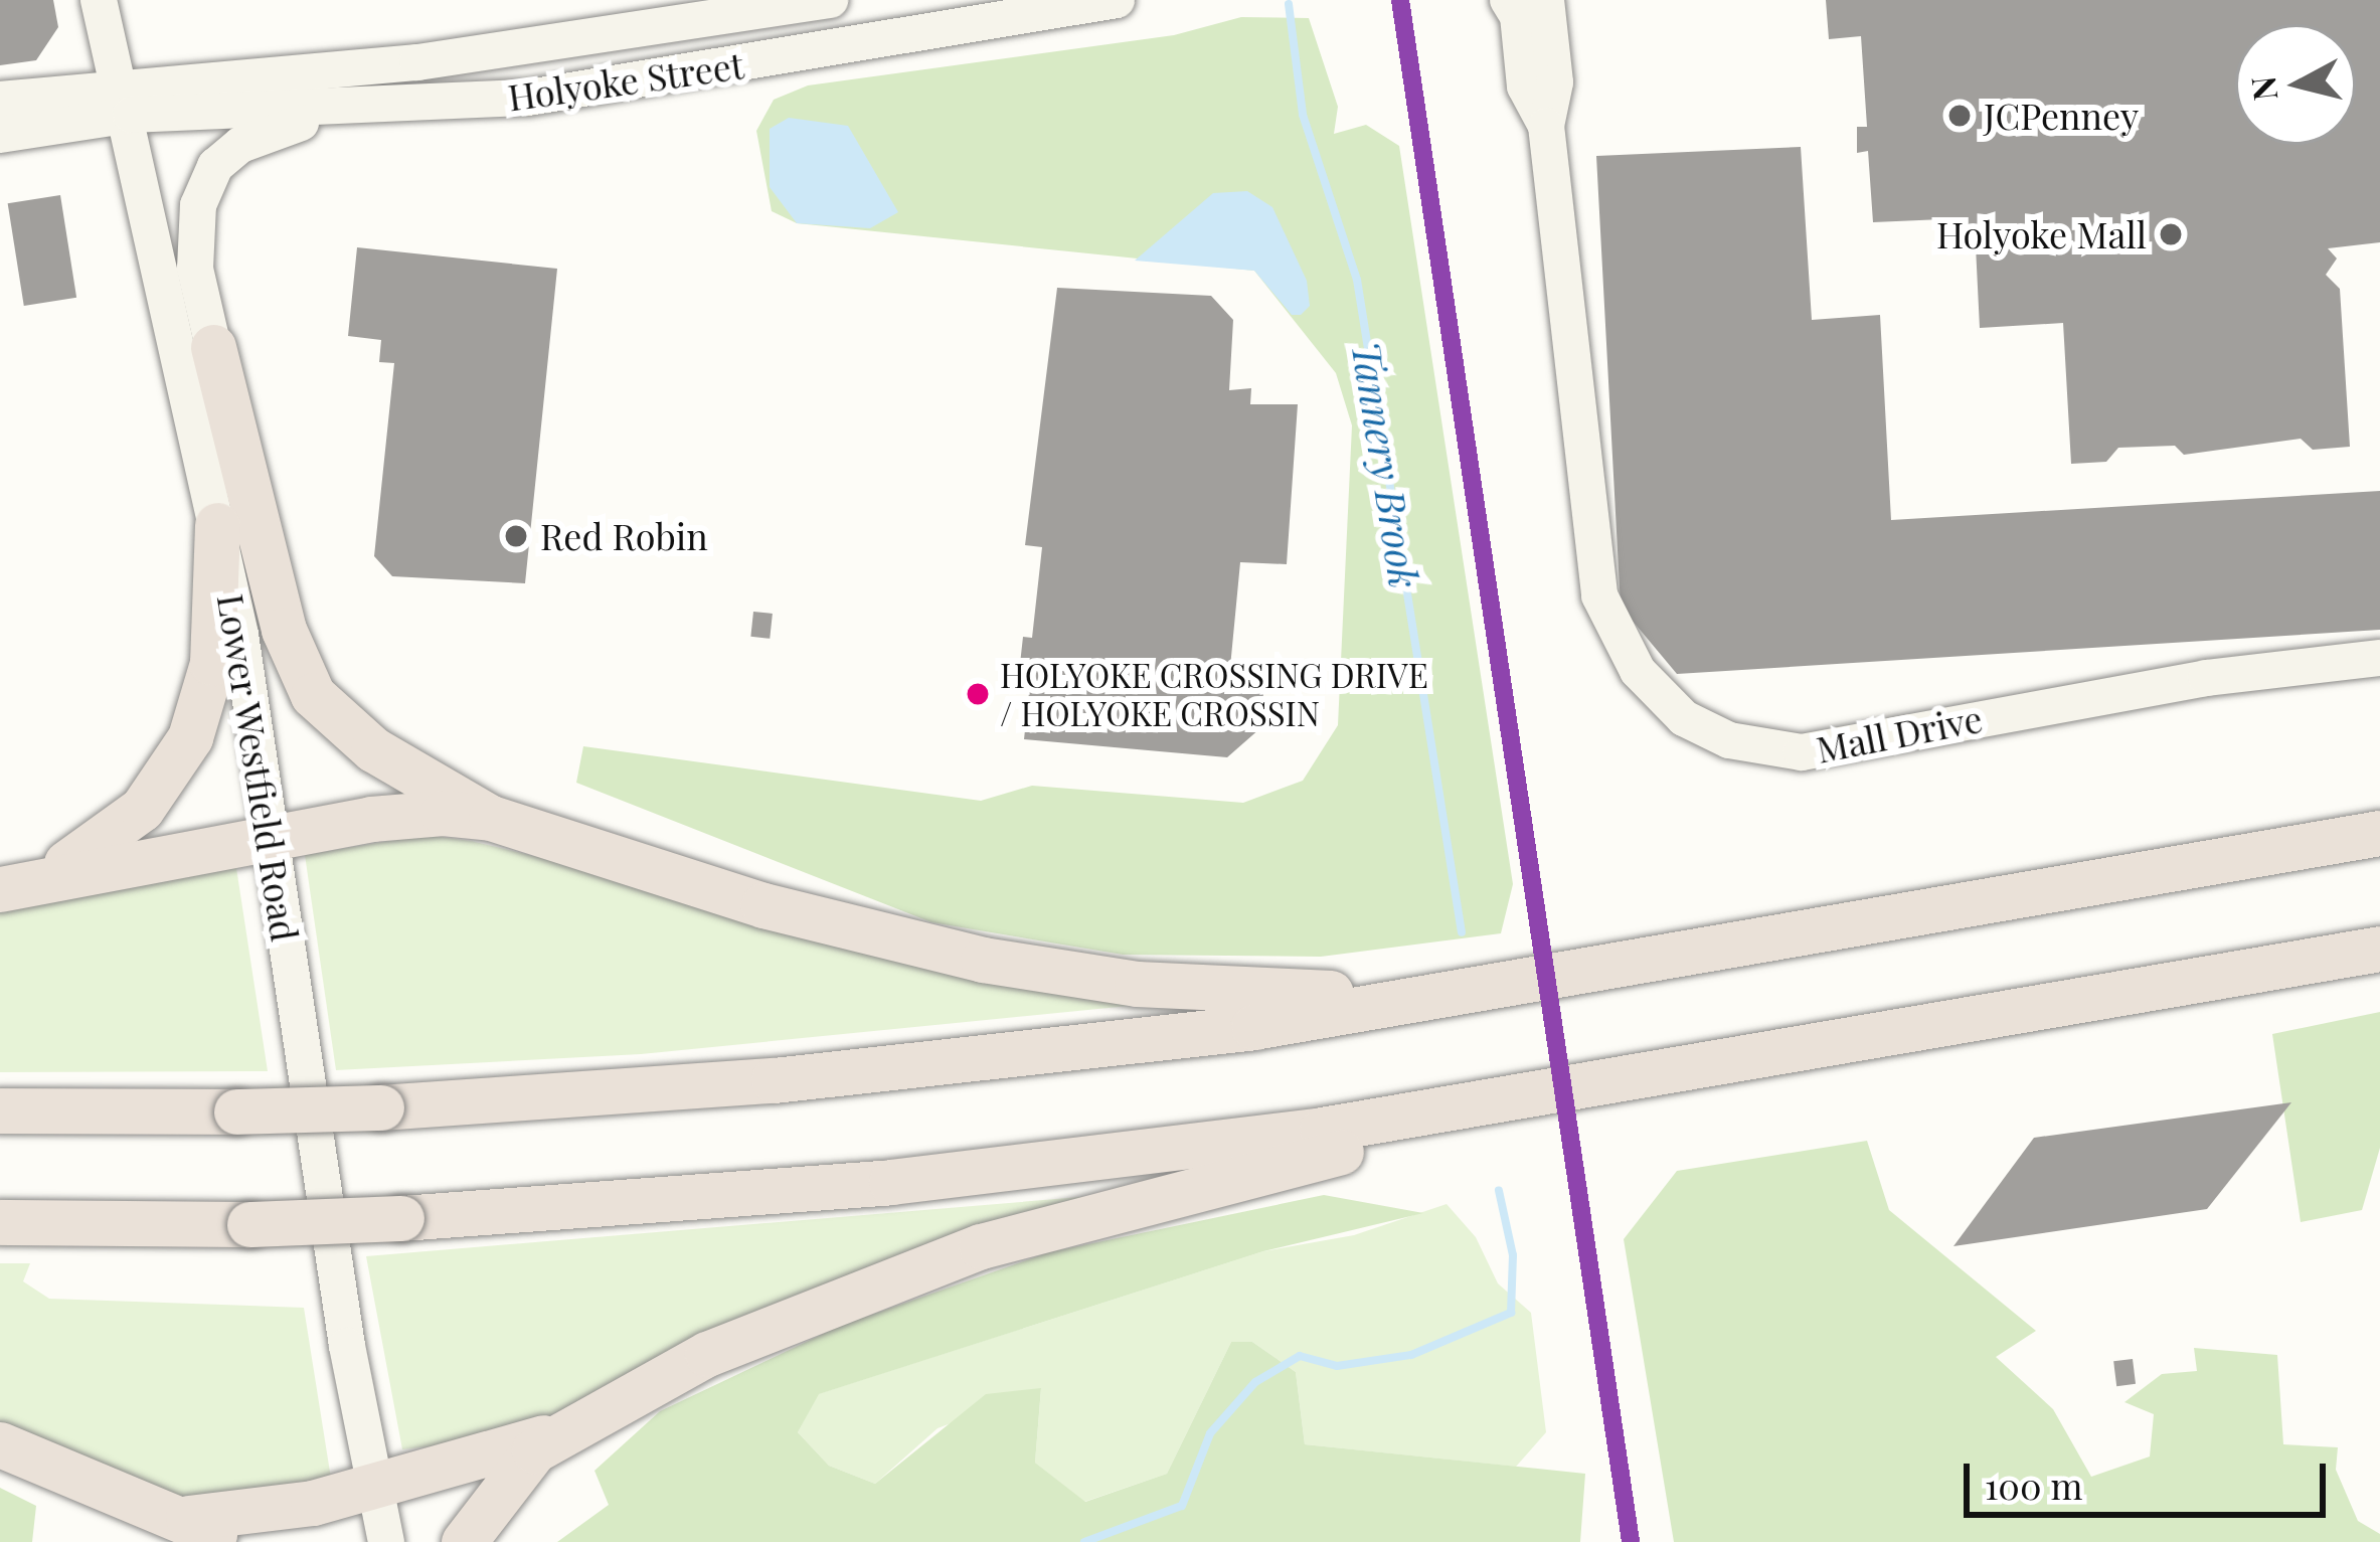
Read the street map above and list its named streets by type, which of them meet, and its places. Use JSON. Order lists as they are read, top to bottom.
{
  "streets": {
    "street": ["Holyoke Street", "Mall Drive", "Lower Westfield Road"]
  },
  "crossings": [
    ["Holyoke Street", "Lower Westfield Road"]
  ],
  "water": ["Tannery Brook"],
  "places": [
    "JCPenney",
    "Holyoke Mall",
    "Red Robin",
    "HOLYOKE CROSSING DRIVE / HOLYOKE CROSSIN"
  ],
  "scale_bar": "100 m",
  "north": "left"
}
